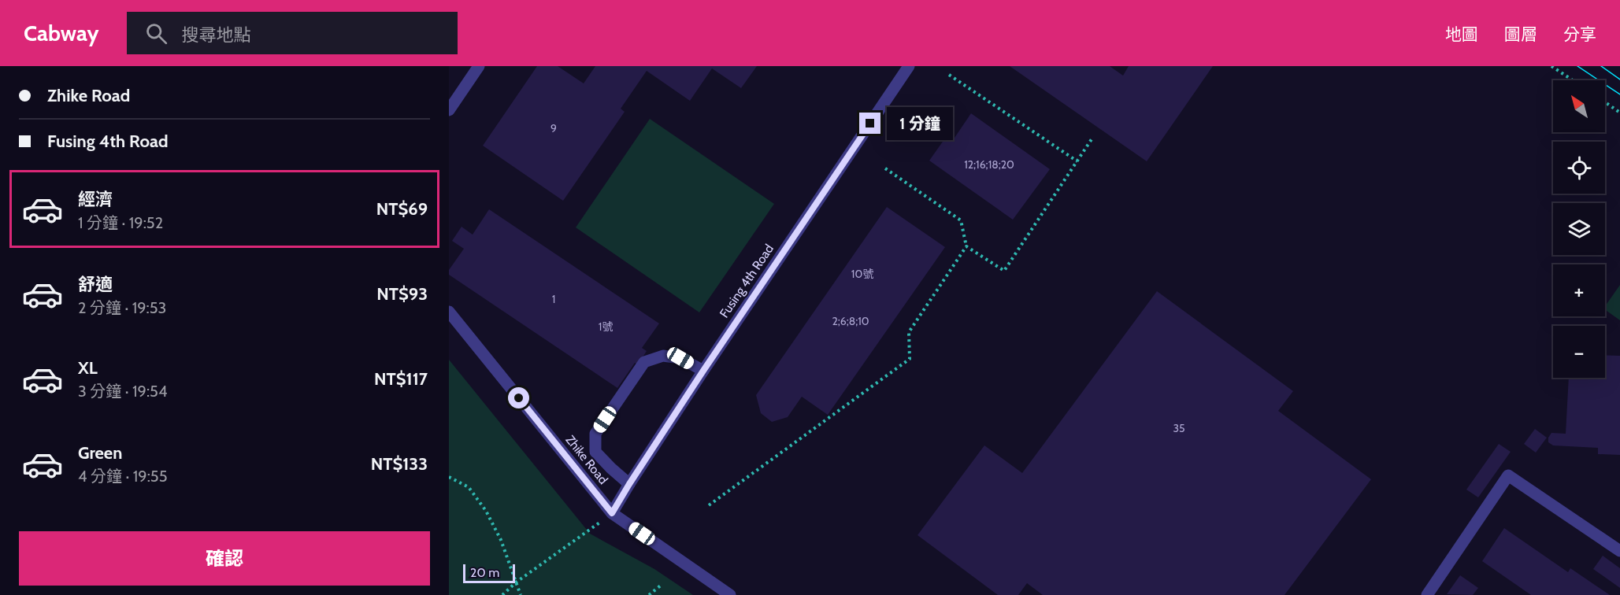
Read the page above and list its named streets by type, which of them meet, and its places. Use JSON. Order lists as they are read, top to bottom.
{
  "streets": {
    "street": ["Fusing 4th Road", "Zhike Road"]
  },
  "crossings": [
    ["Fusing 4th Road", "Zhike Road"]
  ],
  "house_numbers": [
    "9",
    "12;16;18;20",
    "10號",
    "1",
    "2;6;8;10",
    "1號",
    "35"
  ],
  "scale_bar": "20 m",
  "north": "top left",
  "page": {
    "header": "Cabway",
    "search": "搜尋地點",
    "nav": ["地圖", "圖層", "分享"],
    "banner": ["Zhike Road", "Fusing 4th Road"],
    "map_buttons": ["+", "−"],
    "bubble": "1 分鐘",
    "list": [
      {
        "name": "經濟",
        "note": "1 分鐘 · 19:52",
        "value": "NT$69"
      },
      {
        "name": "舒適",
        "note": "2 分鐘 · 19:53",
        "value": "NT$93"
      },
      {
        "name": "XL",
        "note": "3 分鐘 · 19:54",
        "value": "NT$117"
      },
      {
        "name": "Green",
        "note": "4 分鐘 · 19:55",
        "value": "NT$133"
      }
    ],
    "buttons": "確認",
    "scale": "20 m"
  }
}
